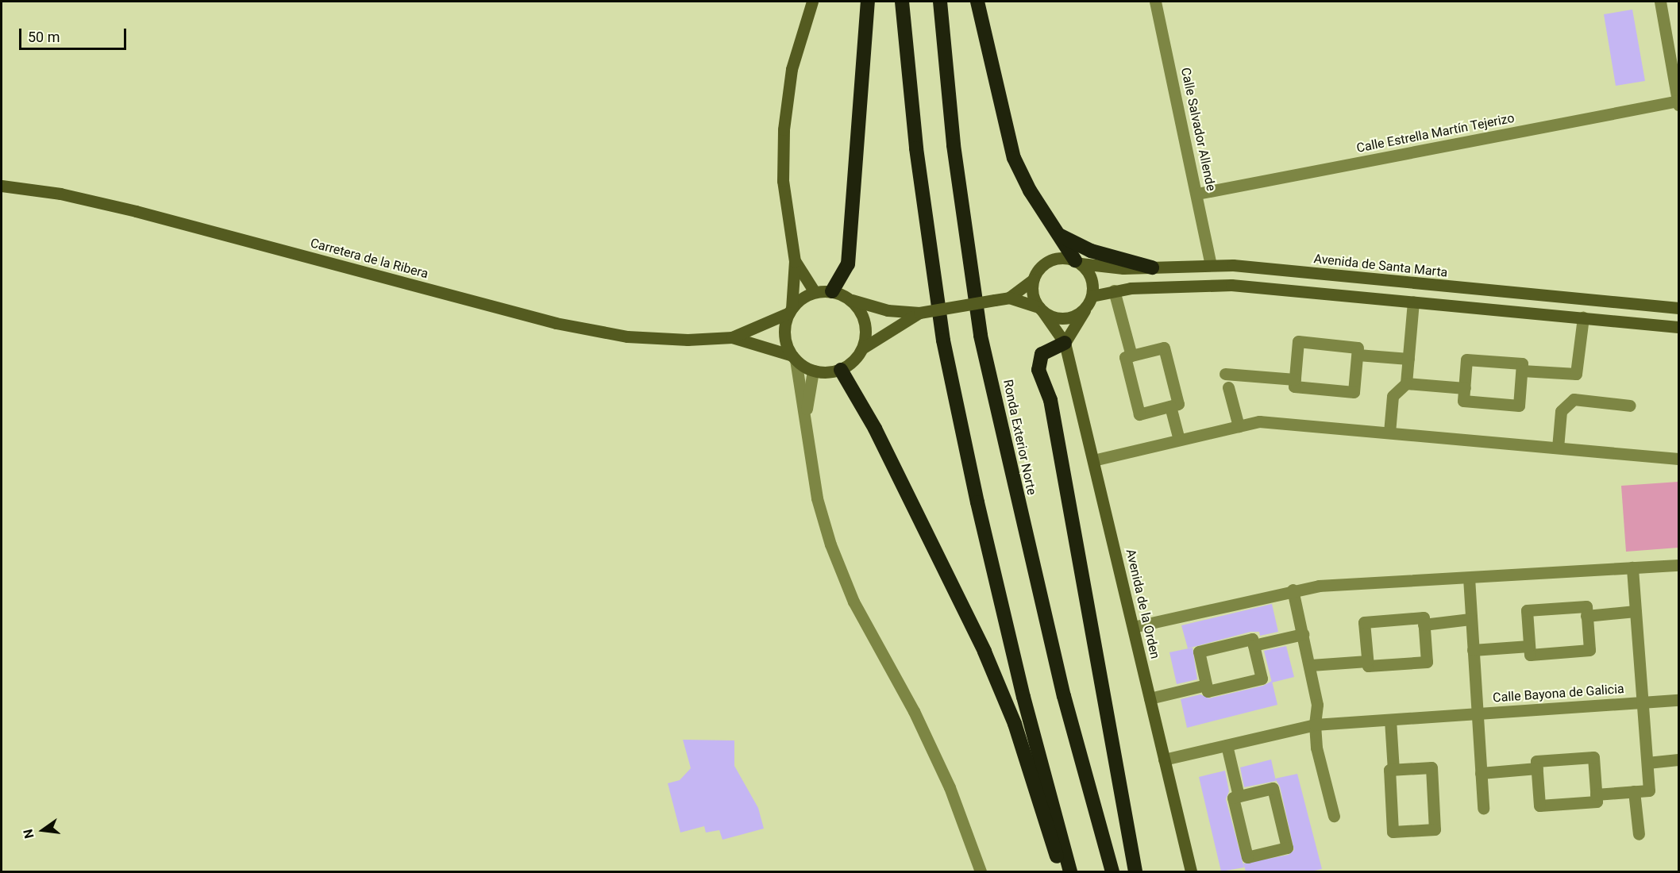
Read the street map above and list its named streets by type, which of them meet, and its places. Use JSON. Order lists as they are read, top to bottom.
{
  "streets": {
    "highway": ["Ronda Exterior Norte"],
    "main road": ["Carretera de la Ribera", "Avenida de Santa Marta", "Avenida de la Orden"],
    "street": ["Calle Salvador Allende", "Calle Estrella Martín Tejerizo", "Calle Bayona de Galicia"]
  },
  "crossings": [
    ["Calle Salvador Allende", "Calle Estrella Martín Tejerizo"],
    ["Calle Salvador Allende", "Avenida de Santa Marta"],
    ["Avenida de Santa Marta", "Avenida de la Orden"],
    ["Avenida de la Orden", "Calle Bayona de Galicia"]
  ],
  "scale_bar": "50 m",
  "north": "left"
}
